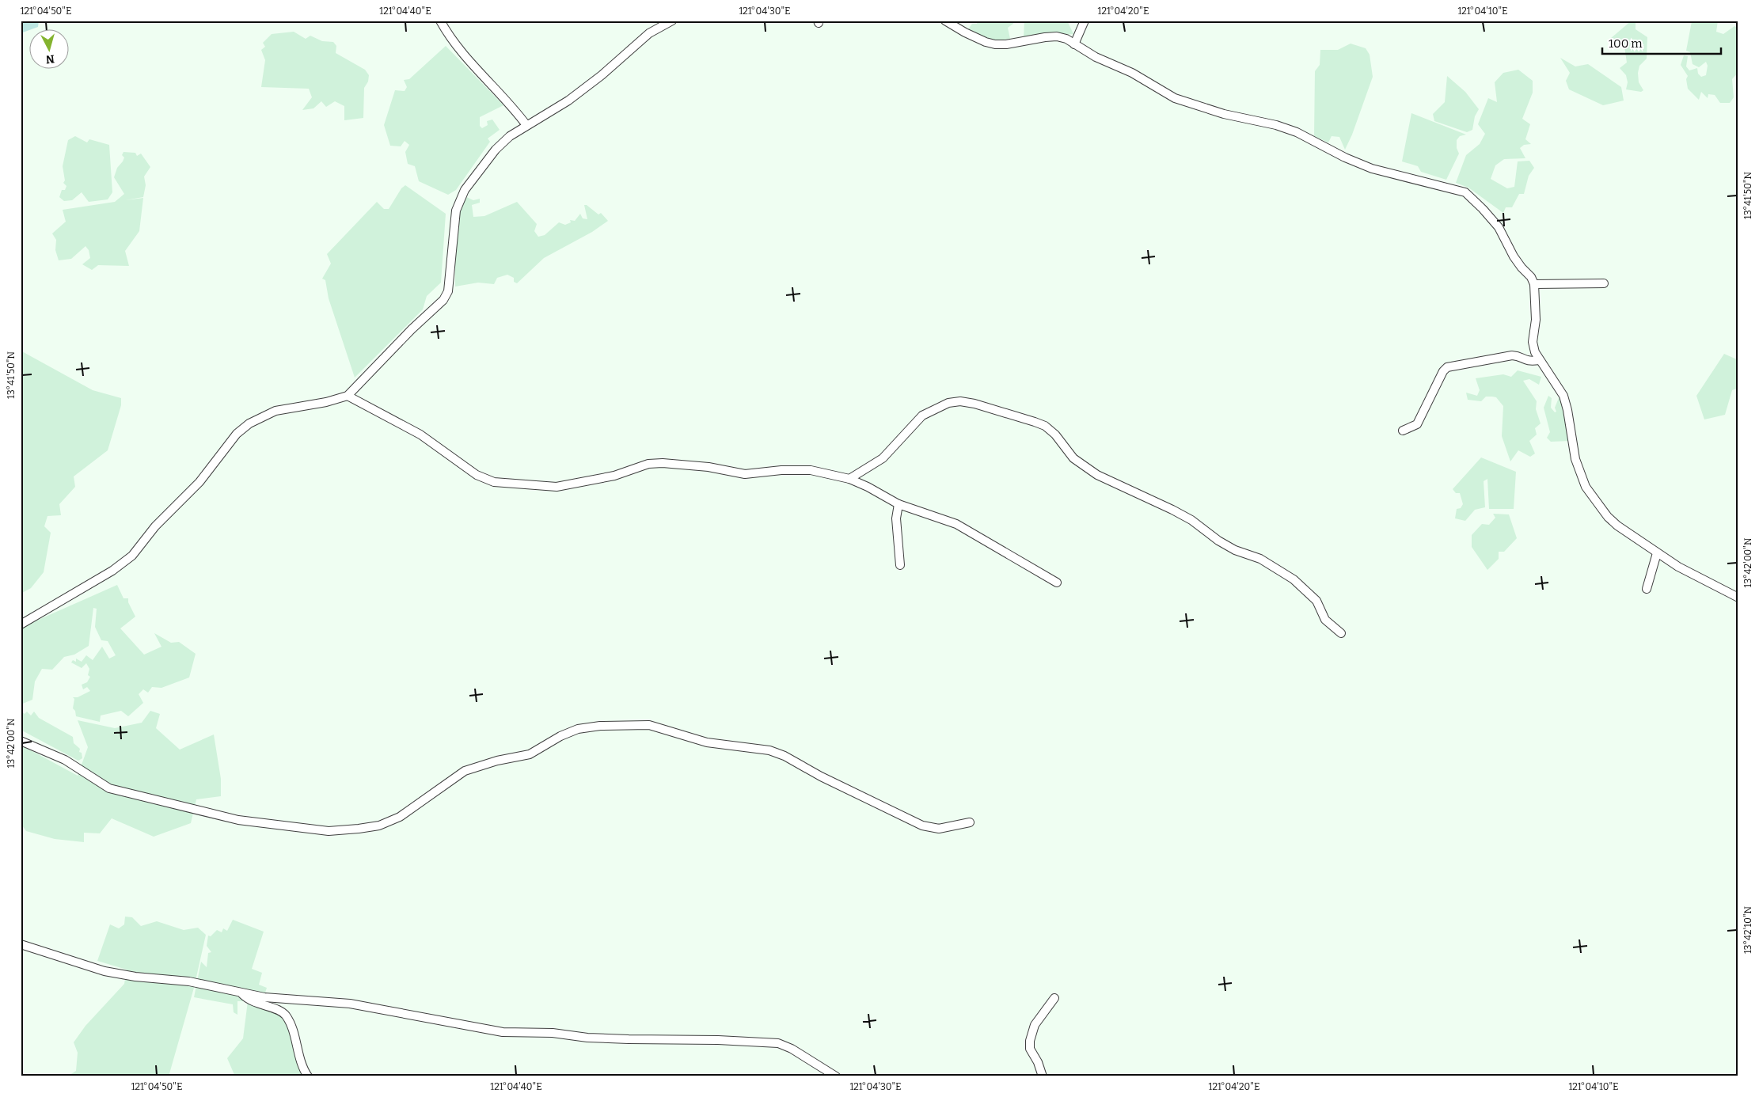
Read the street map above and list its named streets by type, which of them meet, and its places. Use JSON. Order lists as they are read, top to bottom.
{
  "scale_bar": "100 m",
  "north": "bottom",
  "coordinates": [
    "121°04'50\"E",
    "121°04'40\"E",
    "121°04'30\"E",
    "121°04'20\"E",
    "121°04'10\"E",
    "13°41'50\"N",
    "13°42'00\"N",
    "13°42'10\"N"
  ]
}
